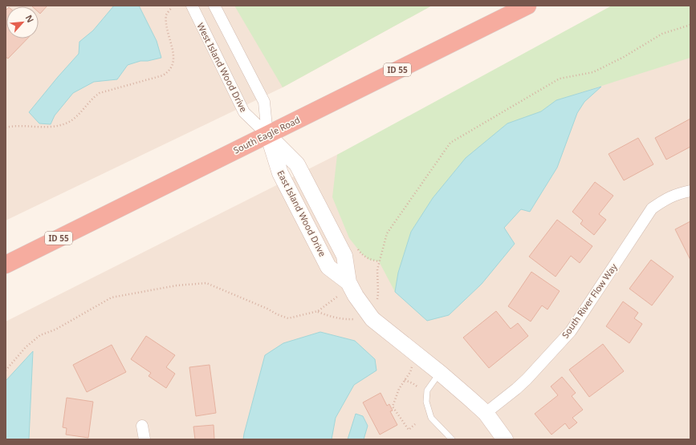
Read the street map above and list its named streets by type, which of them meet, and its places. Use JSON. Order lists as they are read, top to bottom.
{
  "streets": {
    "highway": ["ID 55", "South Eagle Road"],
    "street": ["West Island Wood Drive", "East Island Wood Drive", "South River Flow Way"]
  },
  "crossings": [
    ["West Island Wood Drive", "South Eagle Road"],
    ["West Island Wood Drive", "East Island Wood Drive"],
    ["South Eagle Road", "East Island Wood Drive"],
    ["East Island Wood Drive", "South River Flow Way"]
  ],
  "north": "top right"
}
